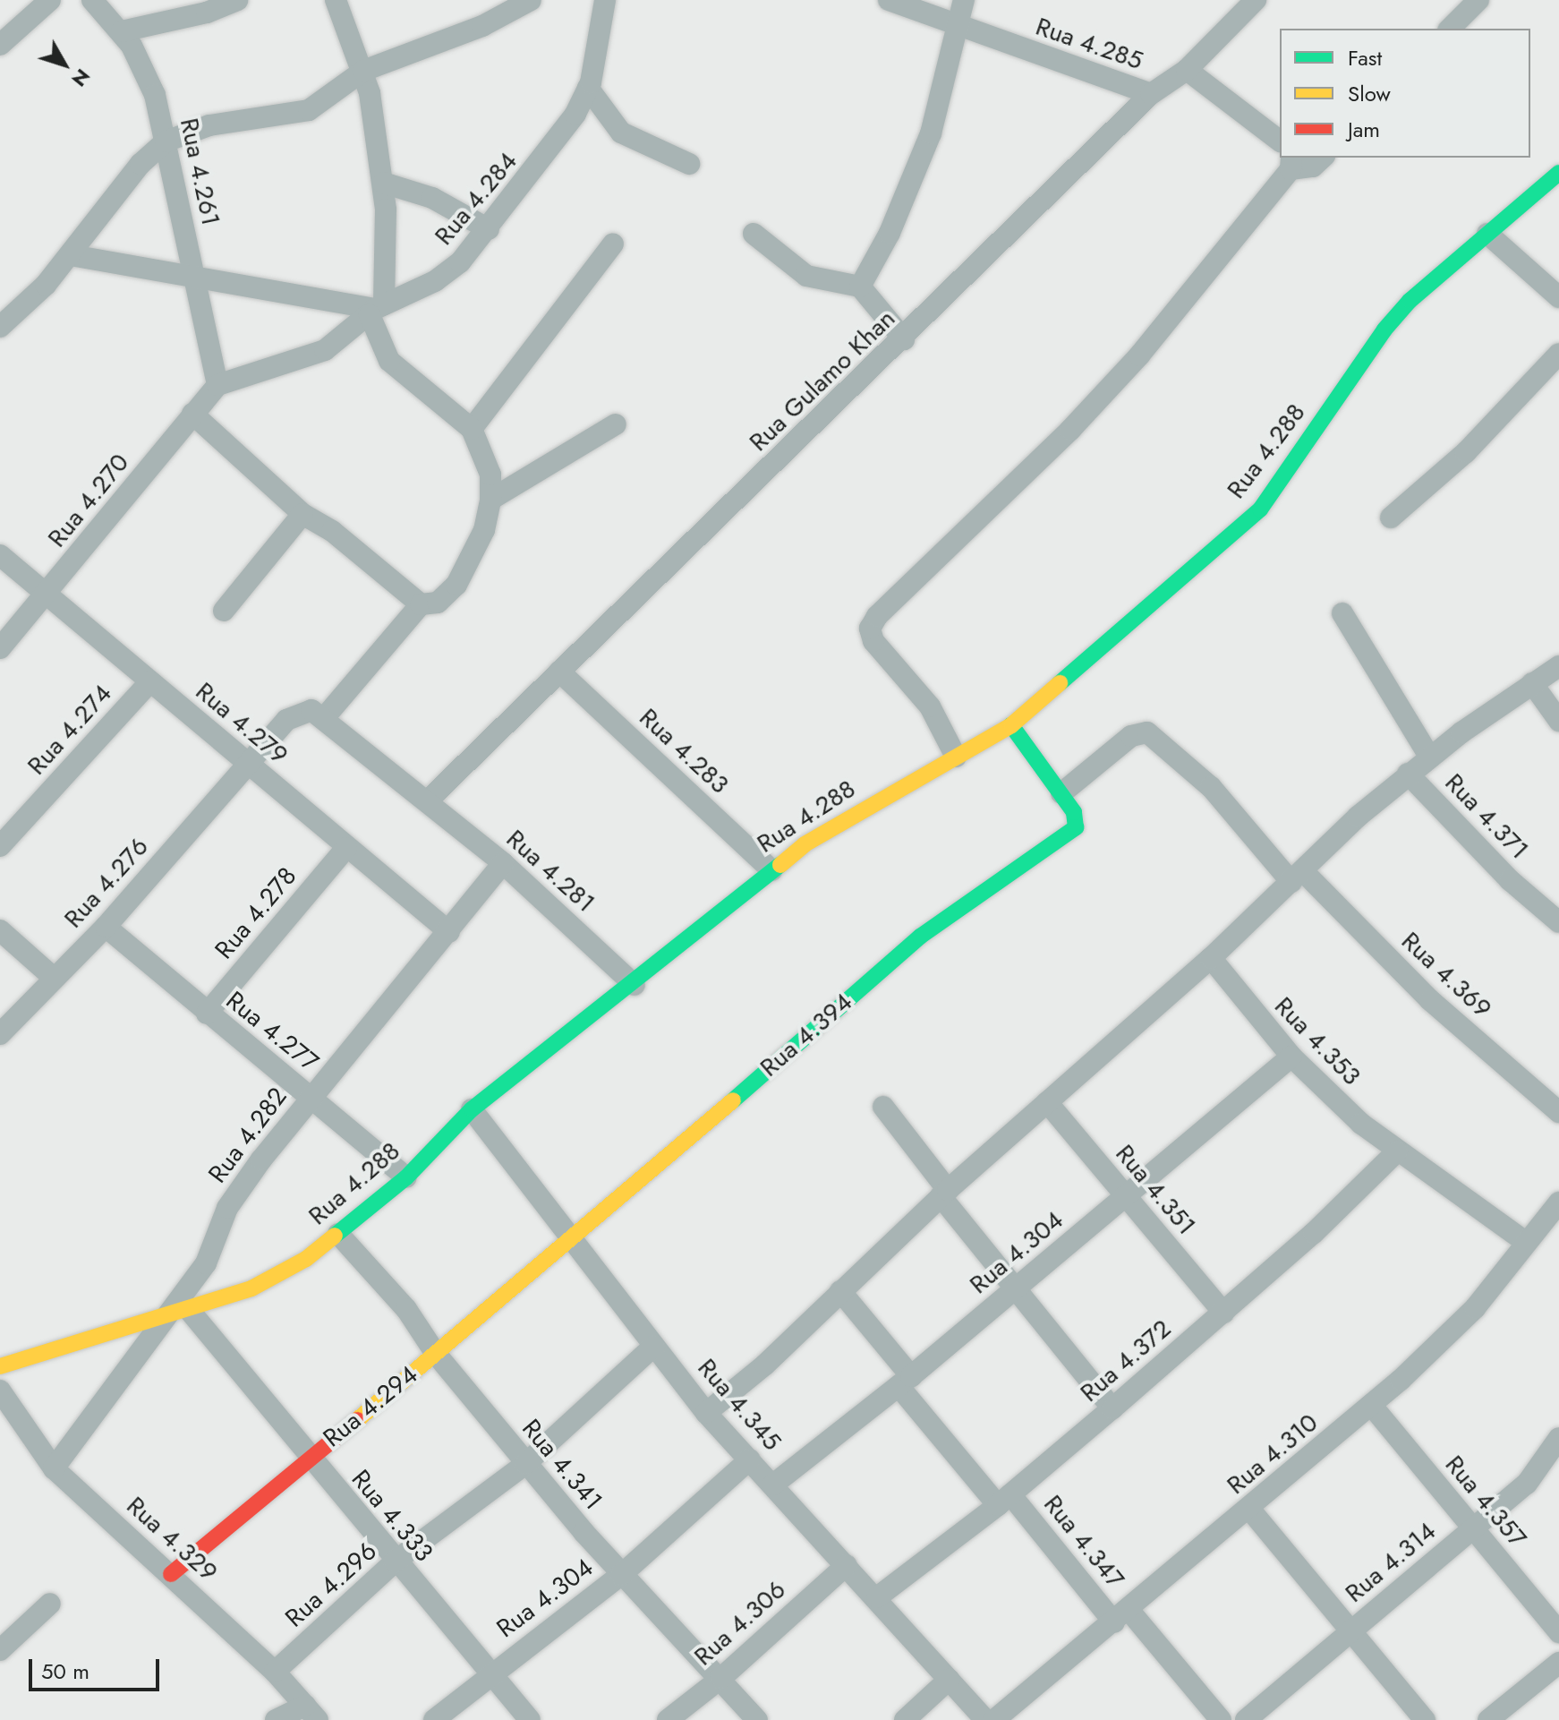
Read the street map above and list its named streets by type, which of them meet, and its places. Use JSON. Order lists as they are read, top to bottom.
{
  "streets": {
    "street": [
      "Rua 4.285",
      "Rua 4.261",
      "Rua 4.284",
      "Rua Gulamo Khan",
      "Rua 4.288",
      "Rua 4.270",
      "Rua 4.279",
      "Rua 4.274",
      "Rua 4.283",
      "Rua 4.371",
      "Rua 4.281",
      "Rua 4.276",
      "Rua 4.278",
      "Rua 4.369",
      "Rua 4.277",
      "Rua 4.394",
      "Rua 4.353",
      "Rua 4.282",
      "Rua 4.351",
      "Rua 4.304",
      "Rua 4.372",
      "Rua 4.345",
      "Rua 4.294",
      "Rua 4.310",
      "Rua 4.341",
      "Rua 4.357",
      "Rua 4.333",
      "Rua 4.329",
      "Rua 4.347",
      "Rua 4.314",
      "Rua 4.296",
      "Rua 4.306"
    ]
  },
  "crossings": [
    ["Rua 4.285", "Rua Gulamo Khan"],
    ["Rua 4.261", "Rua 4.284"],
    ["Rua 4.261", "Rua 4.270"],
    ["Rua 4.284", "Rua 4.270"],
    ["Rua Gulamo Khan", "Rua 4.283"],
    ["Rua Gulamo Khan", "Rua 4.281"],
    ["Rua 4.288", "Rua 4.283"],
    ["Rua 4.288", "Rua 4.281"],
    ["Rua 4.288", "Rua 4.277"],
    ["Rua 4.288", "Rua 4.282"],
    ["Rua 4.288", "Rua 4.345"],
    ["Rua 4.288", "Rua 4.341"],
    ["Rua 4.288", "Rua 4.333"],
    ["Rua 4.270", "Rua 4.279"],
    ["Rua 4.279", "Rua 4.274"],
    ["Rua 4.279", "Rua 4.276"],
    ["Rua 4.279", "Rua 4.278"],
    ["Rua 4.279", "Rua 4.282"],
    ["Rua 4.281", "Rua 4.276"],
    ["Rua 4.281", "Rua 4.282"],
    ["Rua 4.276", "Rua 4.277"],
    ["Rua 4.278", "Rua 4.277"],
    ["Rua 4.369", "Rua 4.394"],
    ["Rua 4.277", "Rua 4.282"],
    ["Rua 4.394", "Rua 4.345"],
    ["Rua 4.394", "Rua 4.294"],
    ["Rua 4.353", "Rua 4.304"],
    ["Rua 4.353", "Rua 4.372"],
    ["Rua 4.353", "Rua 4.310"],
    ["Rua 4.351", "Rua 4.304"],
    ["Rua 4.351", "Rua 4.372"],
    ["Rua 4.304", "Rua 4.345"],
    ["Rua 4.304", "Rua 4.341"],
    ["Rua 4.304", "Rua 4.333"],
    ["Rua 4.304", "Rua 4.347"],
    ["Rua 4.372", "Rua 4.345"],
    ["Rua 4.372", "Rua 4.347"],
    ["Rua 4.345", "Rua 4.294"],
    ["Rua 4.345", "Rua 4.296"],
    ["Rua 4.345", "Rua 4.306"],
    ["Rua 4.294", "Rua 4.341"],
    ["Rua 4.294", "Rua 4.333"],
    ["Rua 4.294", "Rua 4.329"],
    ["Rua 4.310", "Rua 4.357"],
    ["Rua 4.310", "Rua 4.347"],
    ["Rua 4.341", "Rua 4.296"],
    ["Rua 4.341", "Rua 4.306"],
    ["Rua 4.357", "Rua 4.314"],
    ["Rua 4.333", "Rua 4.296"],
    ["Rua 4.329", "Rua 4.296"]
  ],
  "legend": ["Fast", "Slow", "Jam"],
  "scale_bar": "50 m",
  "north": "bottom right"
}
